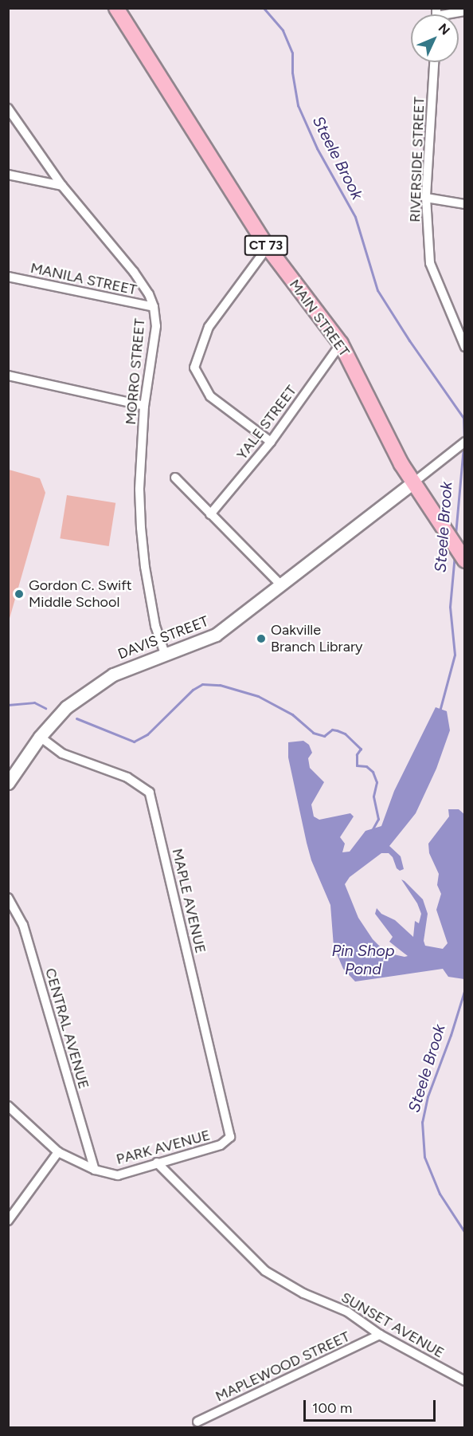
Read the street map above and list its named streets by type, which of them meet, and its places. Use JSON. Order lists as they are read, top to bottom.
{
  "streets": {
    "main road": ["CT 73", "MAIN STREET", "DAVIS STREET"],
    "street": [
      "RIVERSIDE STREET",
      "MANILA STREET",
      "MORRO STREET",
      "YALE STREET",
      "MAPLE AVENUE",
      "CENTRAL AVENUE",
      "PARK AVENUE",
      "SUNSET AVENUE",
      "MAPLEWOOD STREET"
    ]
  },
  "crossings": [
    ["MANILA STREET", "MORRO STREET"],
    ["MAIN STREET", "YALE STREET"],
    ["MAIN STREET", "DAVIS STREET"],
    ["MORRO STREET", "DAVIS STREET"],
    ["DAVIS STREET", "MAPLE AVENUE"],
    ["MAPLE AVENUE", "PARK AVENUE"],
    ["CENTRAL AVENUE", "PARK AVENUE"],
    ["PARK AVENUE", "SUNSET AVENUE"],
    ["SUNSET AVENUE", "MAPLEWOOD STREET"]
  ],
  "water": ["Steele Brook", "Pin Shop Pond"],
  "places": ["Gordon C. Swift Middle School", "Oakville Branch Library"],
  "scale_bar": "100 m",
  "north": "top right"
}
